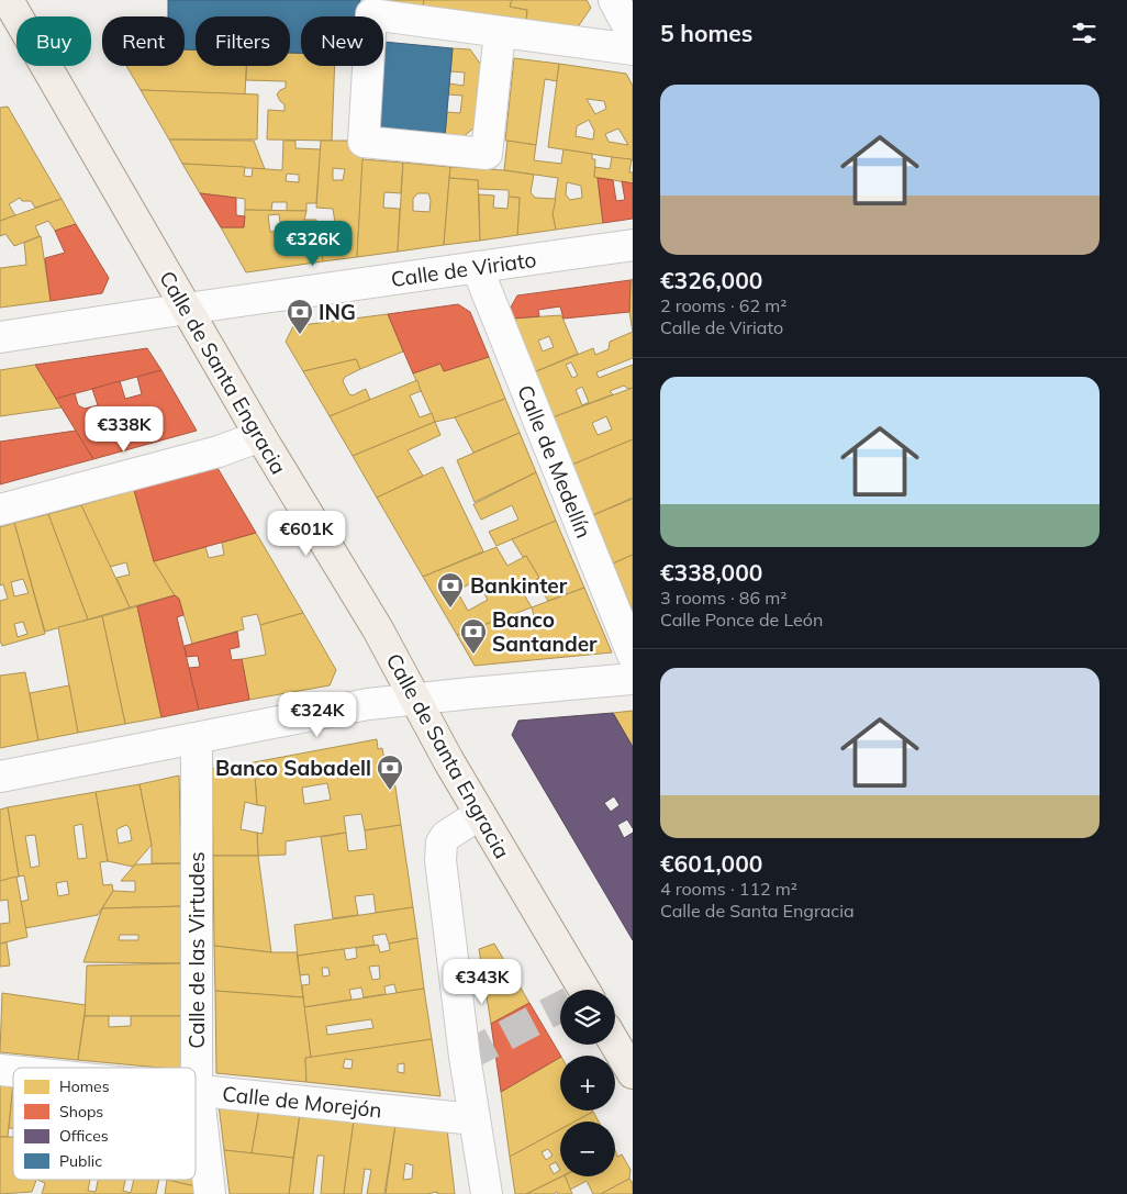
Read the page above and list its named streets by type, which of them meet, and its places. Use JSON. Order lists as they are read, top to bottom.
{
  "streets": {
    "main road": ["Calle de Santa Engracia"],
    "street": [
      "Calle de Viriato",
      "Calle de Medellín",
      "Calle de las Virtudes",
      "Calle de Morejón"
    ]
  },
  "crossings": [
    ["Calle de Viriato", "Calle de Santa Engracia"],
    ["Calle de Viriato", "Calle de Medellín"],
    ["Calle de las Virtudes", "Calle de Morejón"]
  ],
  "places": {
    "bank": [
      "ING",
      "Bankinter",
      "Banco Santander",
      "Banco Sabadell"
    ]
  },
  "legend": [
    "Homes",
    "Shops",
    "Offices",
    "Public"
  ],
  "page": {
    "heading": "5 homes",
    "chip": [
      "Buy",
      "Rent",
      "Filters",
      "New"
    ],
    "list": [
      {
        "name": "€326,000",
        "note": "2 rooms · 62 m² · Calle de Viriato"
      },
      {
        "name": "€338,000",
        "note": "3 rooms · 86 m² · Calle Ponce de León"
      },
      {
        "name": "€601,000",
        "note": "4 rooms · 112 m² · Calle de Santa Engracia"
      }
    ],
    "price": [
      "€326K",
      "€338K",
      "€601K",
      "€324K",
      "€343K"
    ],
    "map_buttons": ["+", "−"]
  }
}
